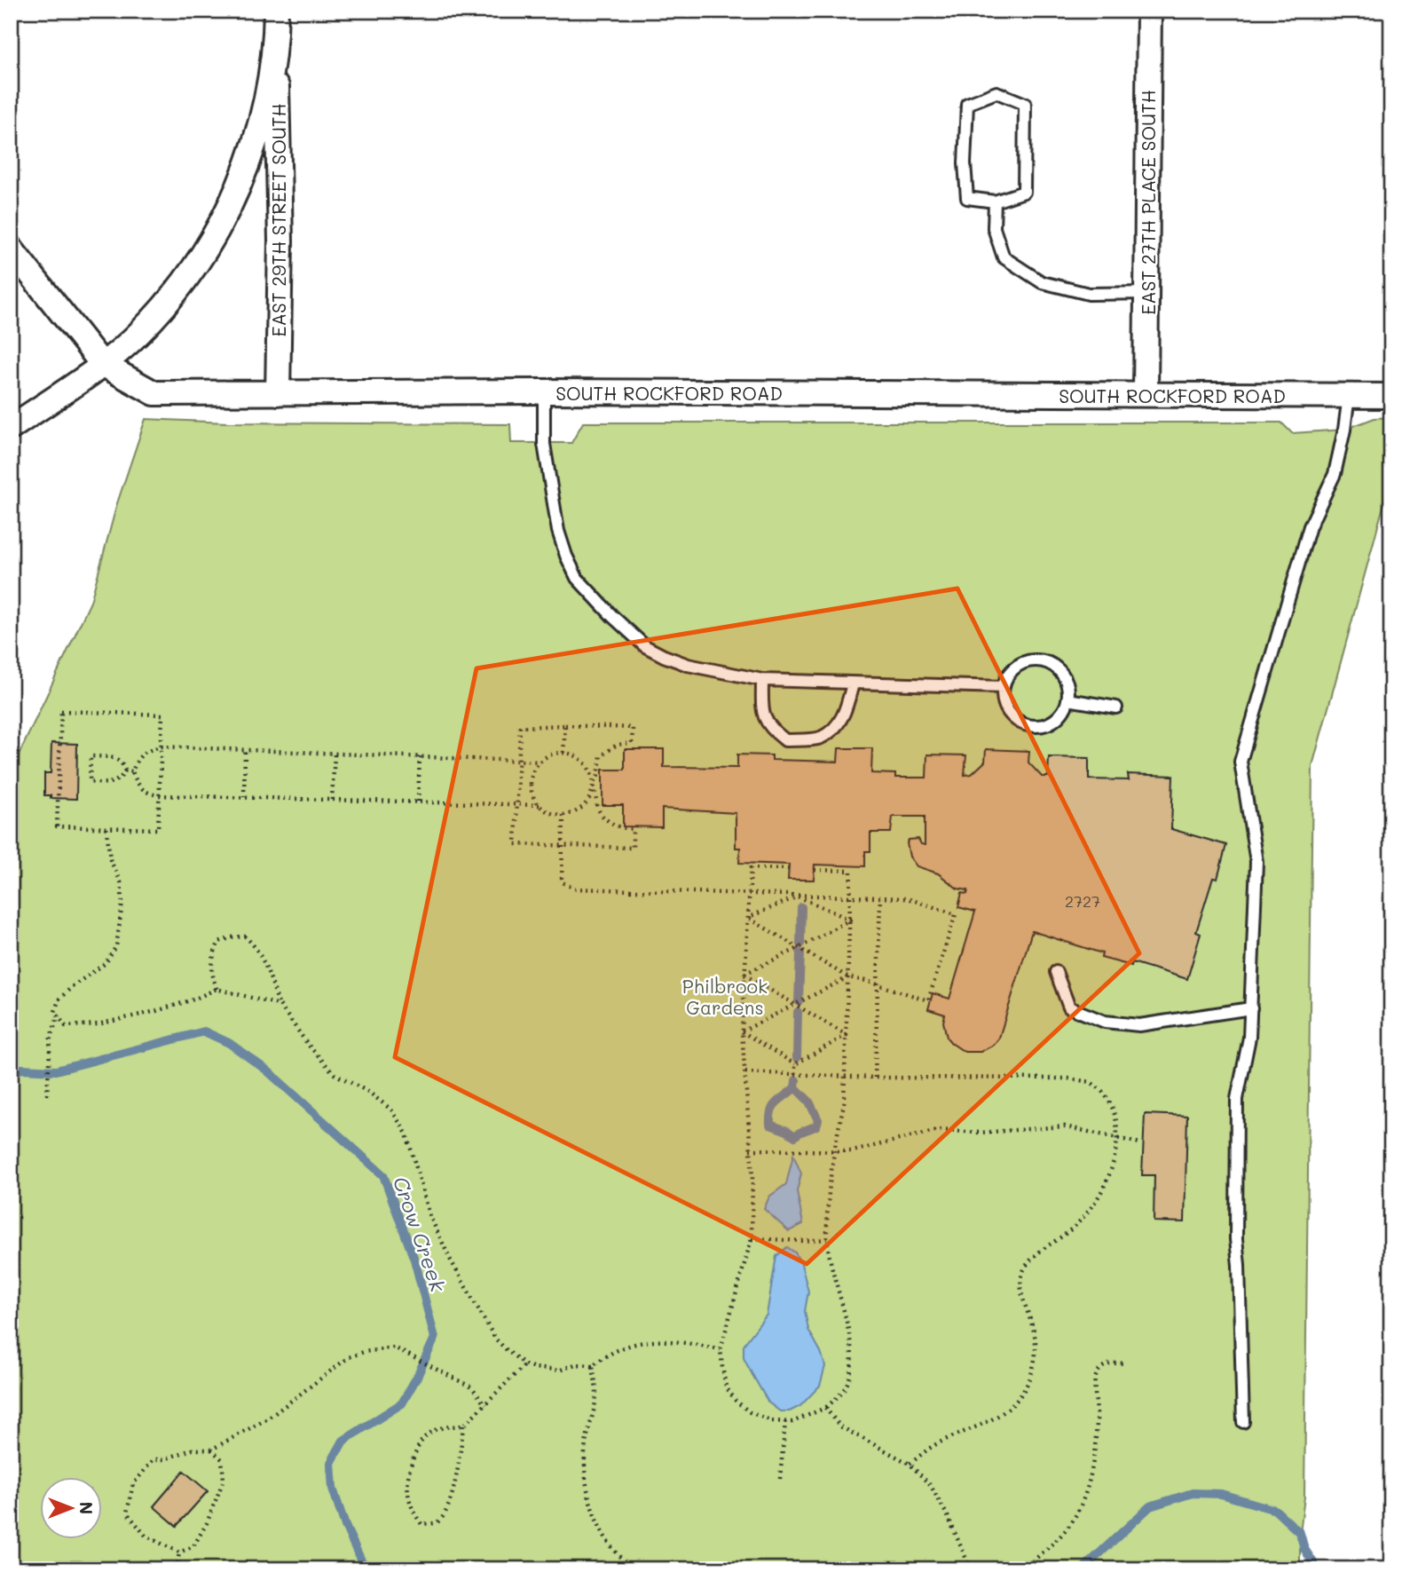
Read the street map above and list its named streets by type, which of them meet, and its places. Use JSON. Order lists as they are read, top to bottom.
{
  "streets": {
    "street": ["EAST 27TH PLACE SOUTH", "EAST 29TH STREET SOUTH", "SOUTH ROCKFORD ROAD"]
  },
  "crossings": [
    ["EAST 27TH PLACE SOUTH", "SOUTH ROCKFORD ROAD"],
    ["EAST 29TH STREET SOUTH", "SOUTH ROCKFORD ROAD"]
  ],
  "water": ["Crow Creek"],
  "parks": ["Philbrook Gardens"],
  "house_numbers": ["2727"],
  "north": "right"
}
